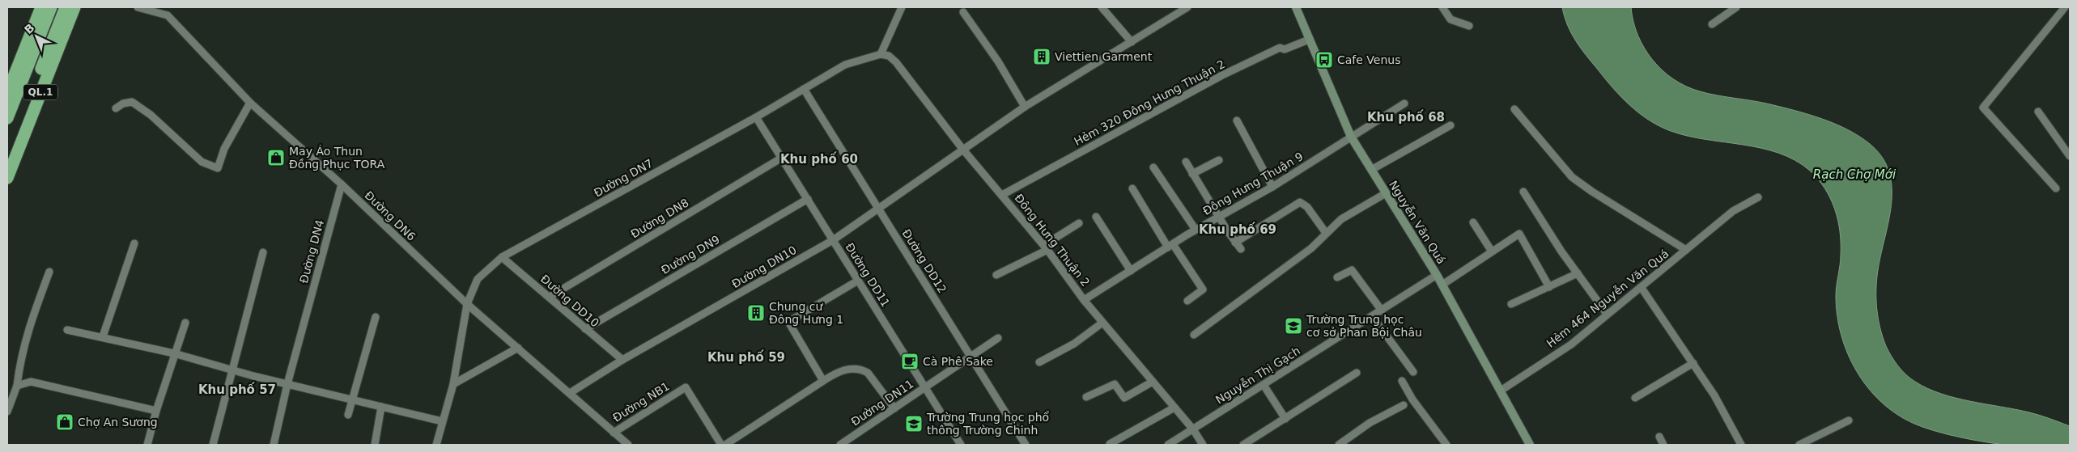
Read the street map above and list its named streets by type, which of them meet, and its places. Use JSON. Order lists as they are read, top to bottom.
{
  "streets": {
    "highway": ["QL.1"],
    "main road": ["Nguyễn Văn Quá"],
    "street": [
      "Hẻm 320 Đông Hưng Thuận 2",
      "Đường DN7",
      "Đông Hưng Thuận 9",
      "Đường DN6",
      "Đường DN8",
      "Đông Hưng Thuận 2",
      "Đường DN4",
      "Đường DN9",
      "Đường DD12",
      "Đường DN10",
      "Đường DD11",
      "Hẻm 464 Nguyễn Văn Quá",
      "Đường DD10",
      "Nguyễn Thị Gạch",
      "Đường NB1",
      "Đường DN11"
    ]
  },
  "crossings": [
    ["Hẻm 320 Đông Hưng Thuận 2", "Nguyễn Văn Quá"],
    ["Hẻm 320 Đông Hưng Thuận 2", "Đông Hưng Thuận 2"],
    ["Đường DN7", "Đường DN6"],
    ["Đường DN7", "Đông Hưng Thuận 2"],
    ["Đường DN7", "Đường DD12"],
    ["Đường DN7", "Đường DD11"],
    ["Đường DN7", "Đường DD10"],
    ["Đông Hưng Thuận 9", "Nguyễn Văn Quá"],
    ["Đông Hưng Thuận 9", "Đông Hưng Thuận 2"],
    ["Đường DN6", "Đường DN4"],
    ["Đường DN6", "Đường DN10"],
    ["Đường DN6", "Đường NB1"],
    ["Đường DN8", "Đường DD11"],
    ["Đường DN8", "Đường DD10"],
    ["Nguyễn Văn Quá", "Hẻm 464 Nguyễn Văn Quá"],
    ["Nguyễn Văn Quá", "Nguyễn Thị Gạch"],
    ["Đông Hưng Thuận 2", "Đường DN10"],
    ["Đông Hưng Thuận 2", "Nguyễn Thị Gạch"],
    ["Đường DN9", "Đường DD11"],
    ["Đường DN9", "Đường DD10"],
    ["Đường DD12", "Đường DN10"],
    ["Đường DD12", "Đường DN11"],
    ["Đường DN10", "Đường DD11"],
    ["Đường DN10", "Đường DD10"],
    ["Đường DD11", "Đường DN11"]
  ],
  "districts": [
    "Khu phố 68",
    "Khu phố 60",
    "Khu phố 69",
    "Khu phố 59",
    "Khu phố 57"
  ],
  "water": ["Rạch Chợ Mới"],
  "places": {
    "building": ["Viettien Garment", "Chung cư Đông Hưng 1"],
    "bus stop": ["Cafe Venus"],
    "shop": ["May Áo Thun Đồng Phục TORA", "Chợ An Sương"],
    "school or university": ["Trường Trung học cơ sở Phan Bội Châu", "Trường Trung học phổ thông Trường Chinh"],
    "cafe": ["Cà Phê Sake"]
  },
  "north": "top left"
}
